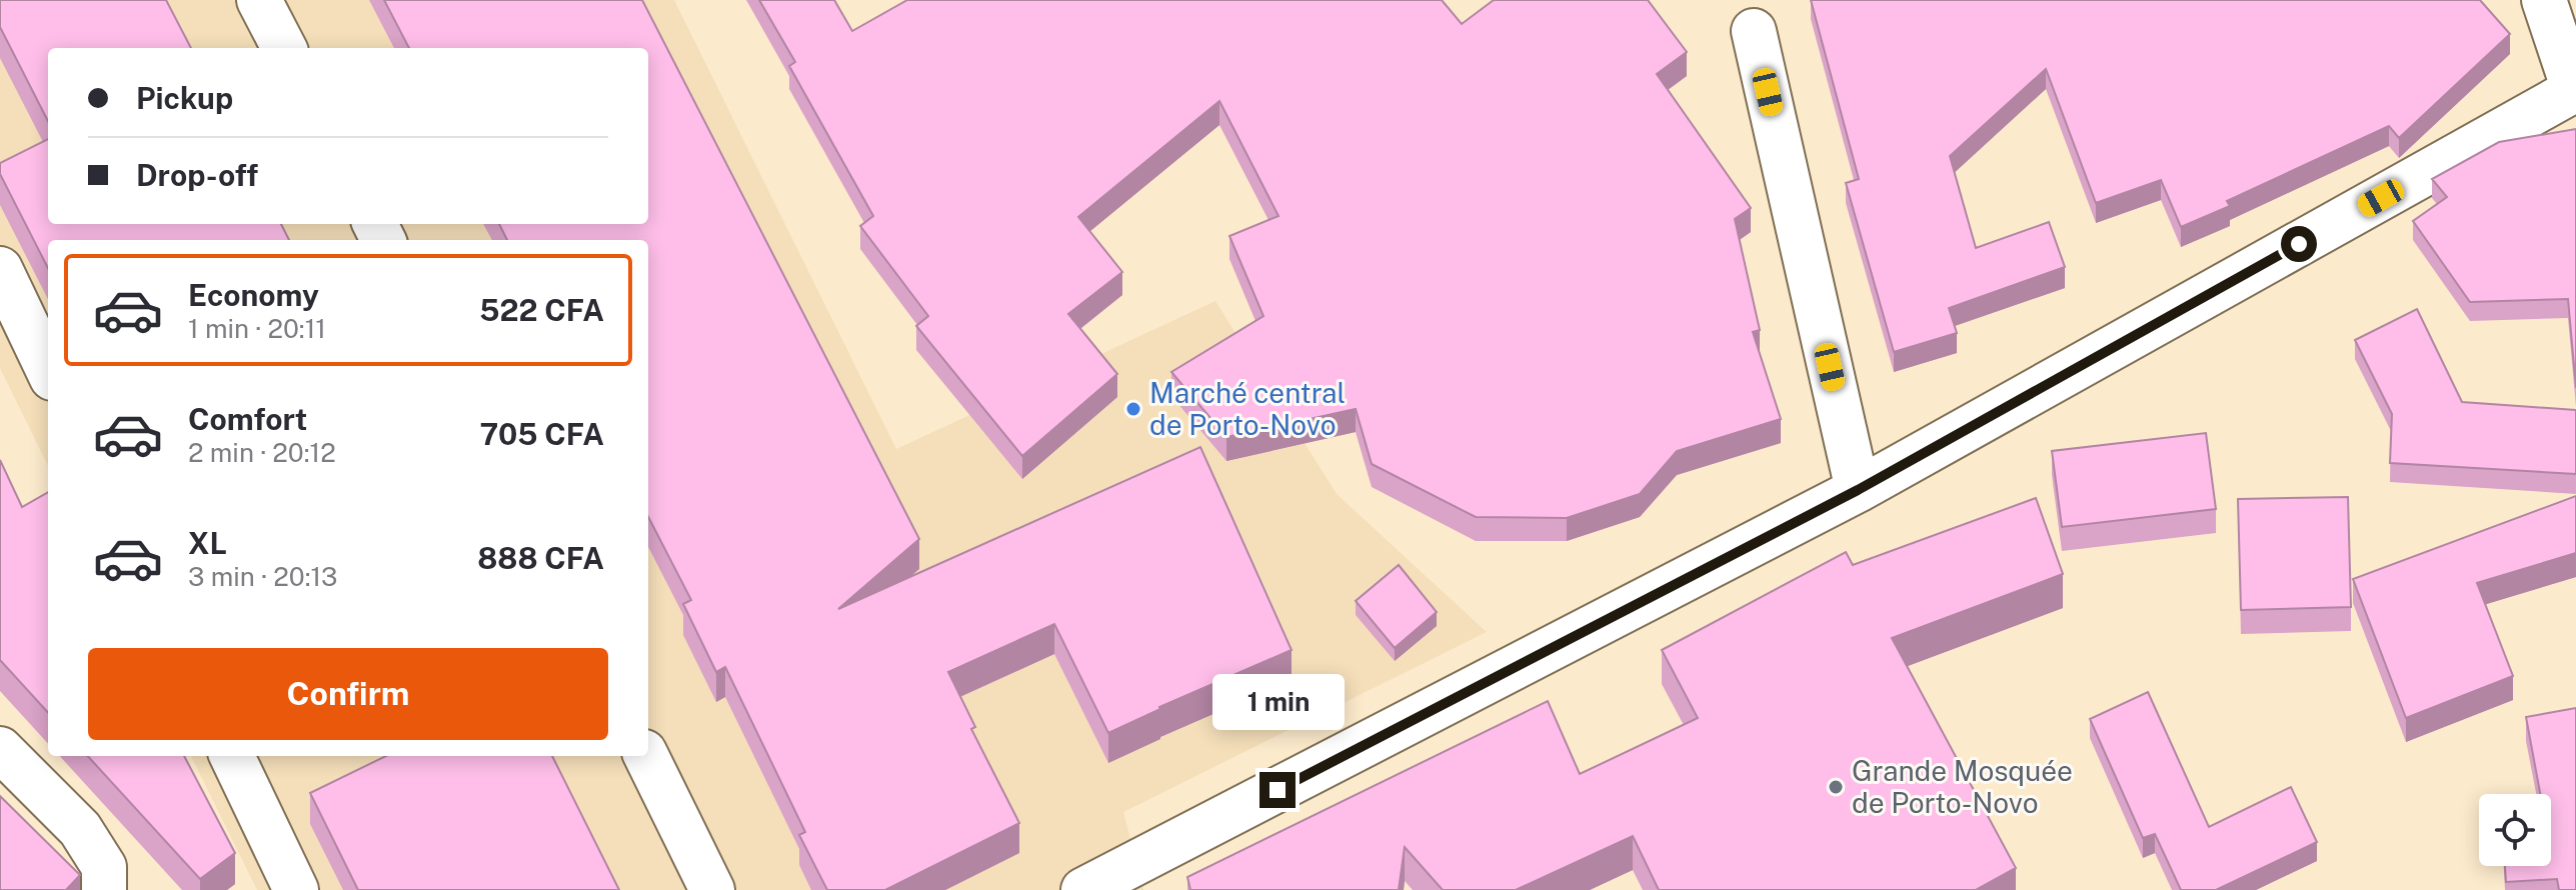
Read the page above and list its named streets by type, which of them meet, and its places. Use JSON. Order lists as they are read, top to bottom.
{
  "places": ["Marché central de Porto-Novo", "Grande Mosquée de Porto-Novo"],
  "page": {
    "banner": ["Pickup", "Drop-off"],
    "list": [
      {
        "name": "Economy",
        "note": "1 min · 20:11",
        "value": "522 CFA"
      },
      {
        "name": "Comfort",
        "note": "2 min · 20:12",
        "value": "705 CFA"
      },
      {
        "name": "XL",
        "note": "3 min · 20:13",
        "value": "888 CFA"
      }
    ],
    "buttons": "Confirm",
    "bubble": "1 min"
  }
}
